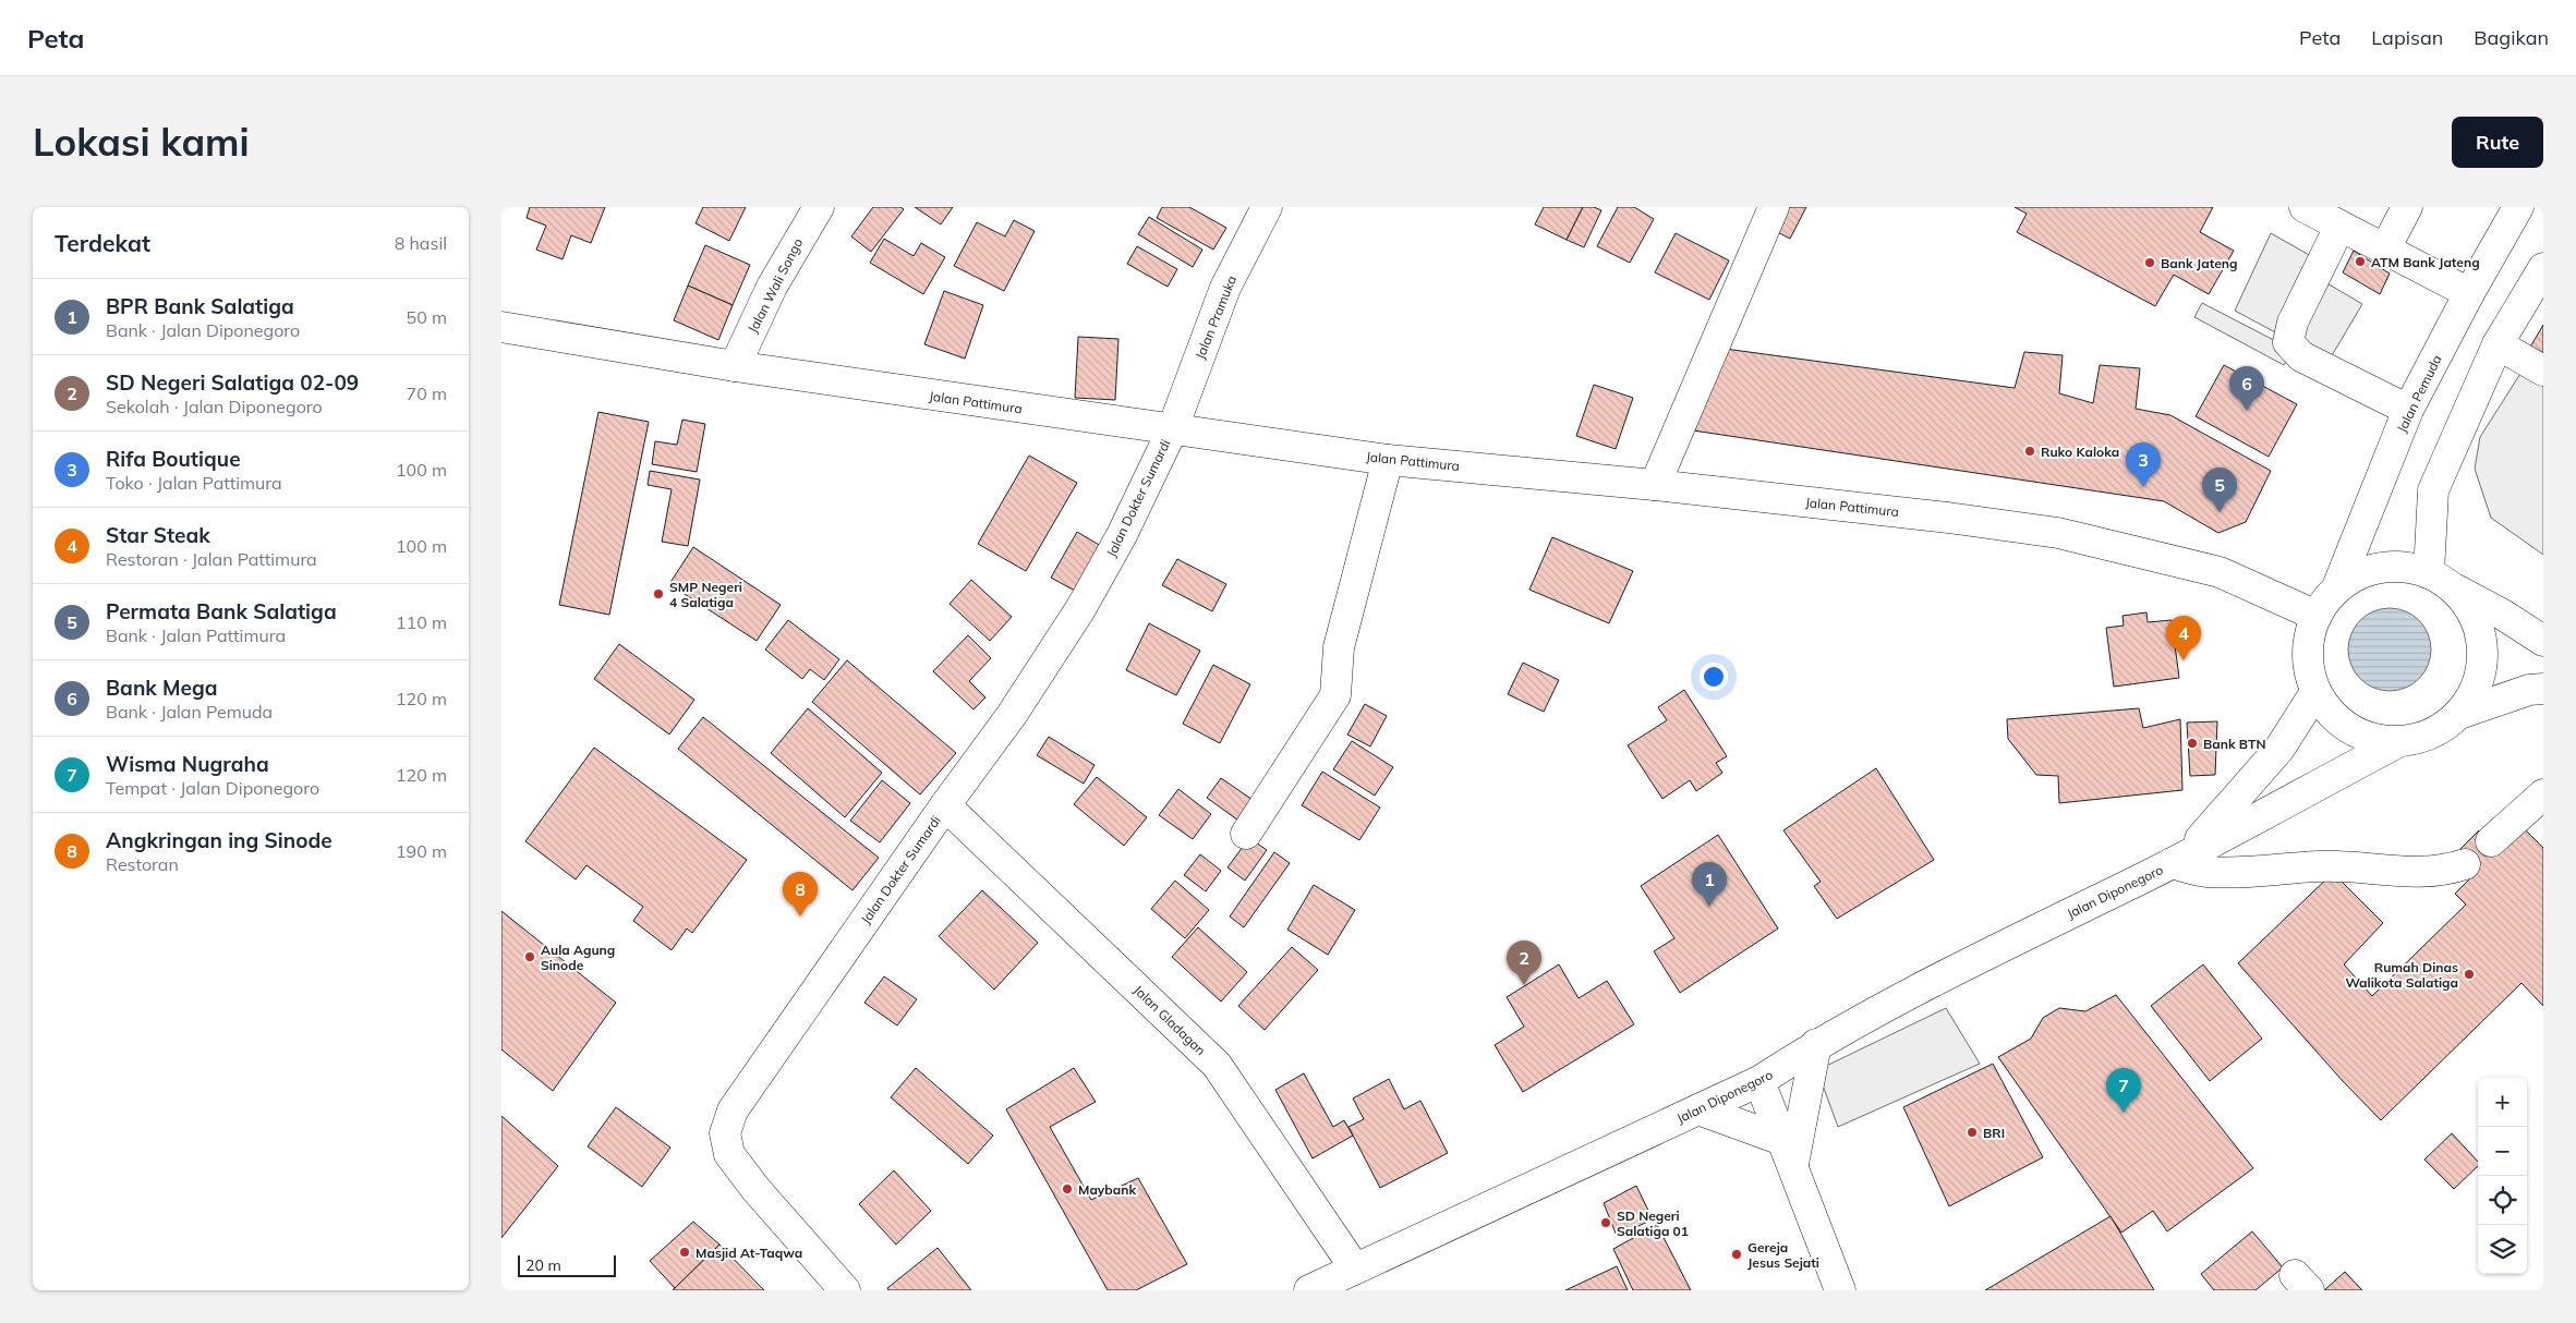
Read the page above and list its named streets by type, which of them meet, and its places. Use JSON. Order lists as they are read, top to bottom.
{
  "streets": {
    "main road": [
      "Jalan Wali Songo",
      "Jalan Pramuka",
      "Jalan Pemuda",
      "Jalan Pattimura",
      "Jalan Dokter Sumardi",
      "Jalan Diponegoro",
      "Jalan Gladagan"
    ]
  },
  "crossings": [
    ["Jalan Wali Songo", "Jalan Pattimura"],
    ["Jalan Pramuka", "Jalan Pattimura"],
    ["Jalan Pramuka", "Jalan Dokter Sumardi"],
    ["Jalan Pemuda", "Jalan Pattimura"],
    ["Jalan Pemuda", "Jalan Diponegoro"],
    ["Jalan Pattimura", "Jalan Dokter Sumardi"],
    ["Jalan Pattimura", "Jalan Diponegoro"],
    ["Jalan Dokter Sumardi", "Jalan Gladagan"],
    ["Jalan Diponegoro", "Jalan Gladagan"]
  ],
  "places": [
    "ATM Bank Jateng",
    "Bank Jateng",
    "Ruko Kaloka",
    "SMP Negeri 4 Salatiga",
    "Bank BTN",
    "Aula Agung Sinode",
    "Rumah Dinas Walikota Salatiga",
    "BRI",
    "Maybank",
    "SD Negeri Salatiga 01",
    "Masjid At-Taqwa",
    "Gereja Jesus Sejati"
  ],
  "scale_bar": "20 m",
  "page": {
    "header": "Peta",
    "nav": ["Peta", "Lapisan", "Bagikan"],
    "buttons": "Rute",
    "title": "Lokasi kami",
    "heading": ["Terdekat", "8 hasil"],
    "list": [
      {
        "mark": "1",
        "name": "BPR Bank Salatiga",
        "note": "Bank · Jalan Diponegoro",
        "value": "50 m"
      },
      {
        "mark": "2",
        "name": "SD Negeri Salatiga 02-09",
        "note": "Sekolah · Jalan Diponegoro",
        "value": "70 m"
      },
      {
        "mark": "3",
        "name": "Rifa Boutique",
        "note": "Toko · Jalan Pattimura",
        "value": "100 m"
      },
      {
        "mark": "4",
        "name": "Star Steak",
        "note": "Restoran · Jalan Pattimura",
        "value": "100 m"
      },
      {
        "mark": "5",
        "name": "Permata Bank Salatiga",
        "note": "Bank · Jalan Pattimura",
        "value": "110 m"
      },
      {
        "mark": "6",
        "name": "Bank Mega",
        "note": "Bank · Jalan Pemuda",
        "value": "120 m"
      },
      {
        "mark": "7",
        "name": "Wisma Nugraha",
        "note": "Tempat · Jalan Diponegoro",
        "value": "120 m"
      },
      {
        "mark": "8",
        "name": "Angkringan ing Sinode",
        "note": "Restoran",
        "value": "190 m"
      }
    ],
    "pins": [
      "6",
      "3",
      "5",
      "4",
      "1",
      "8",
      "2",
      "7"
    ],
    "map_buttons": ["+", "−"],
    "scale": "20 m"
  }
}
